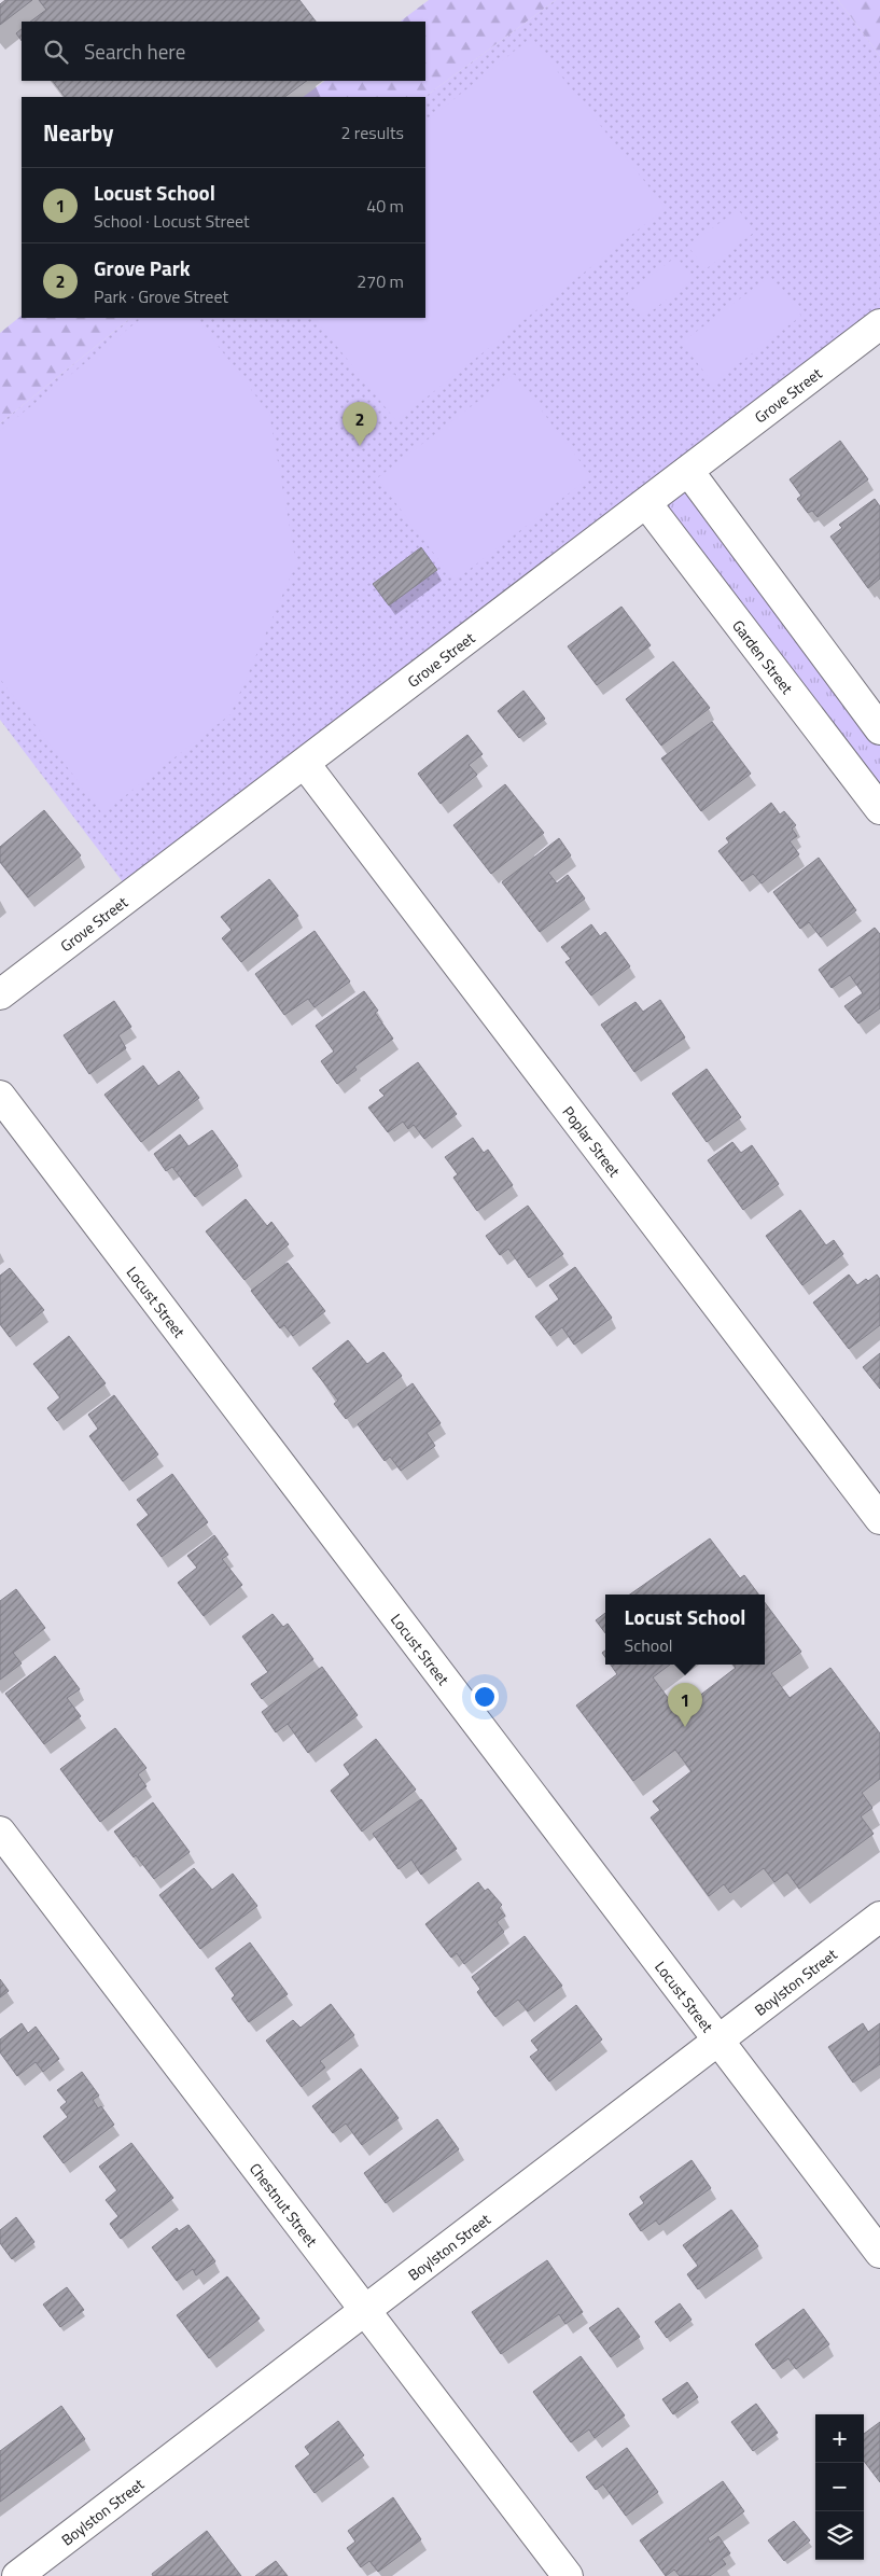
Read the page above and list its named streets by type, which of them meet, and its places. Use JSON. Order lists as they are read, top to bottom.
{
  "streets": {
    "street": [
      "Grove Street",
      "Garden Street",
      "Poplar Street",
      "Locust Street",
      "Boylston Street",
      "Chestnut Street"
    ]
  },
  "crossings": [
    ["Grove Street", "Garden Street"],
    ["Grove Street", "Poplar Street"],
    ["Locust Street", "Boylston Street"],
    ["Boylston Street", "Chestnut Street"]
  ],
  "page": {
    "search": "Search here",
    "heading": ["Nearby", "2 results"],
    "list": [
      {
        "mark": "1",
        "name": "Locust School",
        "note": "School · Locust Street",
        "value": "40 m"
      },
      {
        "mark": "2",
        "name": "Grove Park",
        "note": "Park · Grove Street",
        "value": "270 m"
      }
    ],
    "pins": ["2", "1"],
    "popup": ["Locust School", "School"],
    "map_buttons": ["+", "−"]
  }
}
